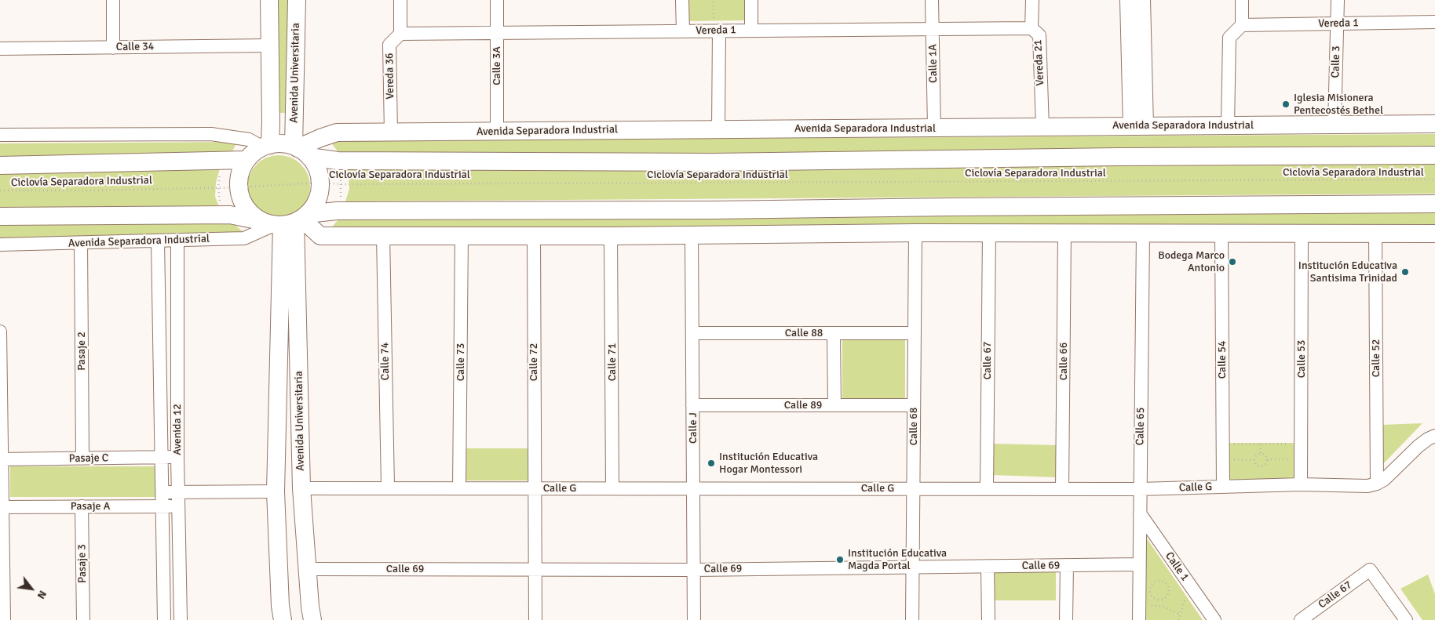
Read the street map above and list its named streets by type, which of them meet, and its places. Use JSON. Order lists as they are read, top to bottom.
{
  "streets": {
    "street": [
      "Vereda 1",
      "Calle 34",
      "Calle 3",
      "Vereda 21",
      "Calle 1A",
      "Calle 3A",
      "Avenida Universitaria",
      "Vereda 36",
      "Avenida Separadora Industrial",
      "Calle 88",
      "Pasaje 2",
      "Calle 52",
      "Calle 53",
      "Calle 54",
      "Calle 67",
      "Calle 74",
      "Calle 66",
      "Calle 73",
      "Calle 72",
      "Calle 71",
      "Calle 89",
      "Calle 68",
      "Calle 65",
      "Calle J",
      "Avenida 12",
      "Pasaje C",
      "Calle G",
      "Pasaje A",
      "Pasaje 3",
      "Calle 69",
      "Calle 1"
    ],
    "path": ["Ciclovía Separadora Industrial"]
  },
  "crossings": [
    ["Vereda 1", "Calle 3"],
    ["Vereda 1", "Vereda 21"],
    ["Vereda 1", "Calle 1A"],
    ["Vereda 1", "Calle 3A"],
    ["Vereda 1", "Vereda 36"],
    ["Calle 3", "Avenida Separadora Industrial"],
    ["Vereda 21", "Avenida Separadora Industrial"],
    ["Calle 1A", "Avenida Separadora Industrial"],
    ["Calle 3A", "Avenida Separadora Industrial"],
    ["Avenida Universitaria", "Avenida Separadora Industrial"],
    ["Avenida Universitaria", "Calle G"],
    ["Avenida Universitaria", "Calle 69"],
    ["Vereda 36", "Avenida Separadora Industrial"],
    ["Avenida Separadora Industrial", "Pasaje 2"],
    ["Avenida Separadora Industrial", "Avenida 12"],
    ["Calle 88", "Calle 68"],
    ["Calle 88", "Calle J"],
    ["Pasaje 2", "Pasaje C"],
    ["Calle 52", "Calle G"],
    ["Calle 53", "Calle G"],
    ["Calle 54", "Calle G"],
    ["Calle 67", "Calle G"],
    ["Calle 74", "Calle G"],
    ["Calle 66", "Calle G"],
    ["Calle 73", "Calle G"],
    ["Calle 72", "Calle G"],
    ["Calle 72", "Calle 69"],
    ["Calle 71", "Calle G"],
    ["Calle 89", "Calle 68"],
    ["Calle 89", "Calle J"],
    ["Calle 68", "Calle G"],
    ["Calle 68", "Calle 69"],
    ["Calle 65", "Calle G"],
    ["Calle 65", "Calle 69"],
    ["Calle 65", "Calle 1"],
    ["Calle J", "Calle G"],
    ["Calle J", "Calle 69"],
    ["Avenida 12", "Pasaje C"],
    ["Avenida 12", "Pasaje A"],
    ["Pasaje A", "Pasaje 3"]
  ],
  "places": [
    "Iglesia Misionera Pentecostés Bethel",
    "Bodega Marco Antonio",
    "Institución Educativa Santisima Trinidad",
    "Institución Educativa Hogar Montessori",
    "Institución Educativa Magda Portal"
  ],
  "north": "bottom right"
}
